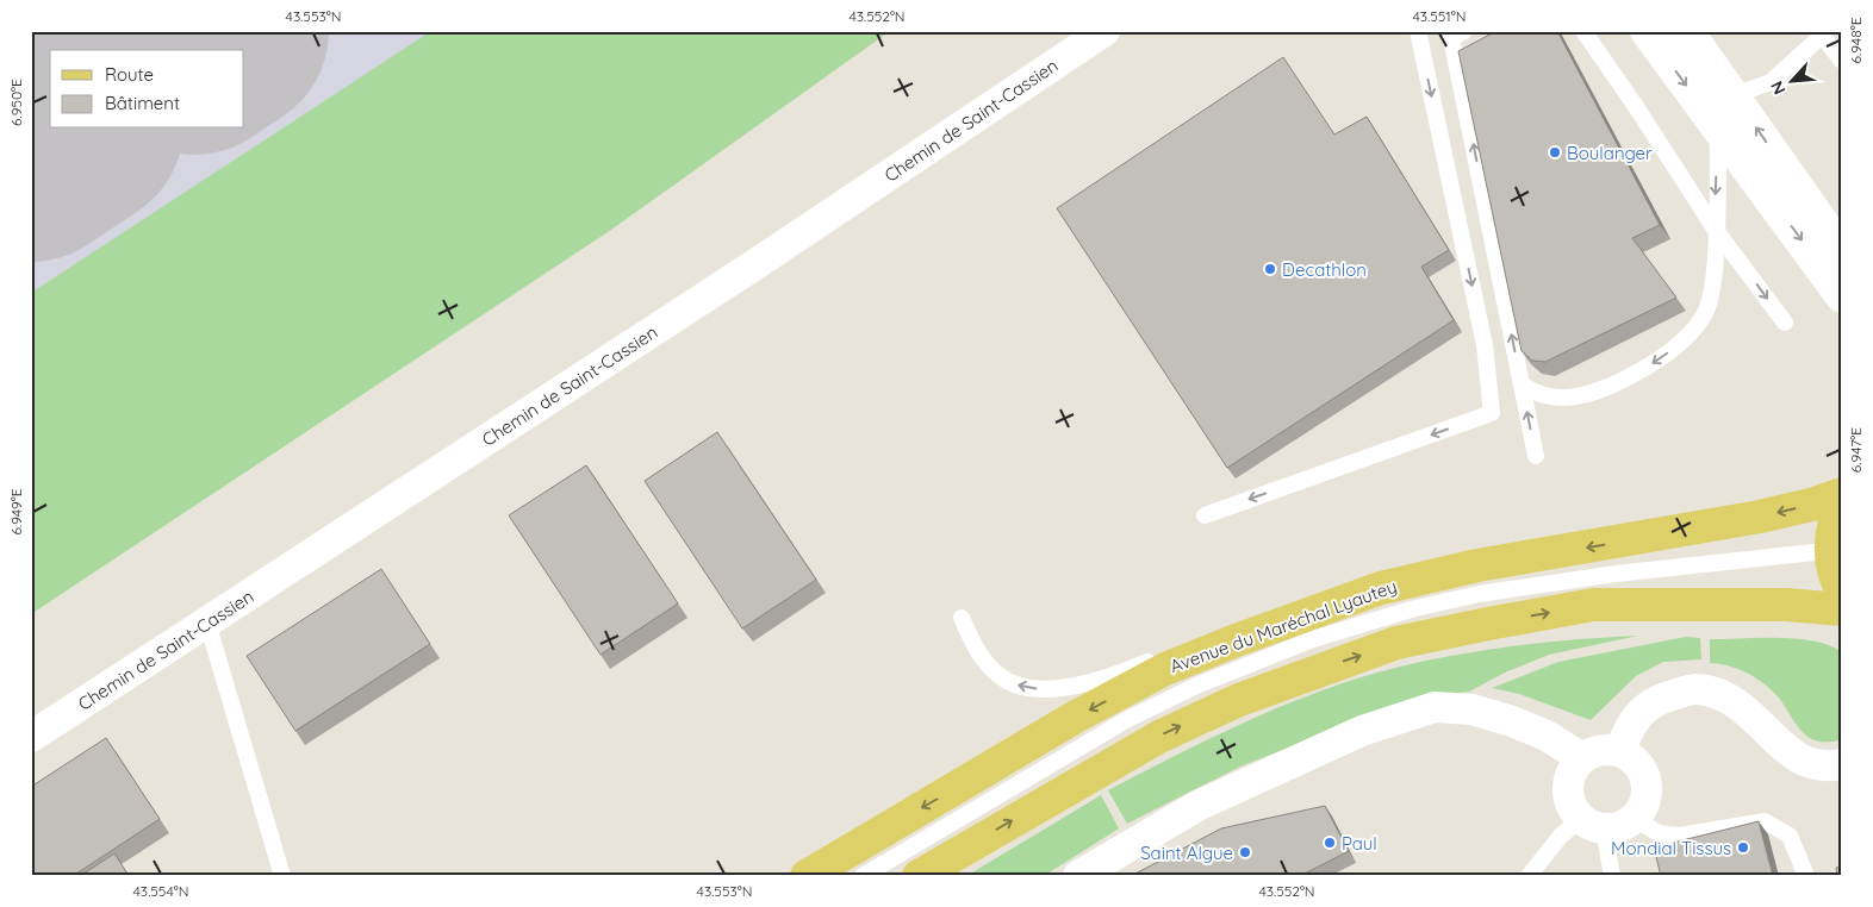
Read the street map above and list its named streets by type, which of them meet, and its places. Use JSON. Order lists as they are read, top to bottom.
{
  "streets": {
    "main road": ["Avenue du Maréchal Lyautey"],
    "street": ["Chemin de Saint-Cassien"]
  },
  "places": [
    "Boulanger",
    "Decathlon",
    "Paul",
    "Mondial Tissus",
    "Saint Algue"
  ],
  "legend": ["Route", "Bâtiment"],
  "north": "bottom left",
  "coordinates": [
    "43.553°N",
    "43.552°N",
    "43.551°N",
    "6.948°E",
    "6.950°E",
    "6.947°E",
    "6.949°E",
    "43.554°N"
  ]
}
